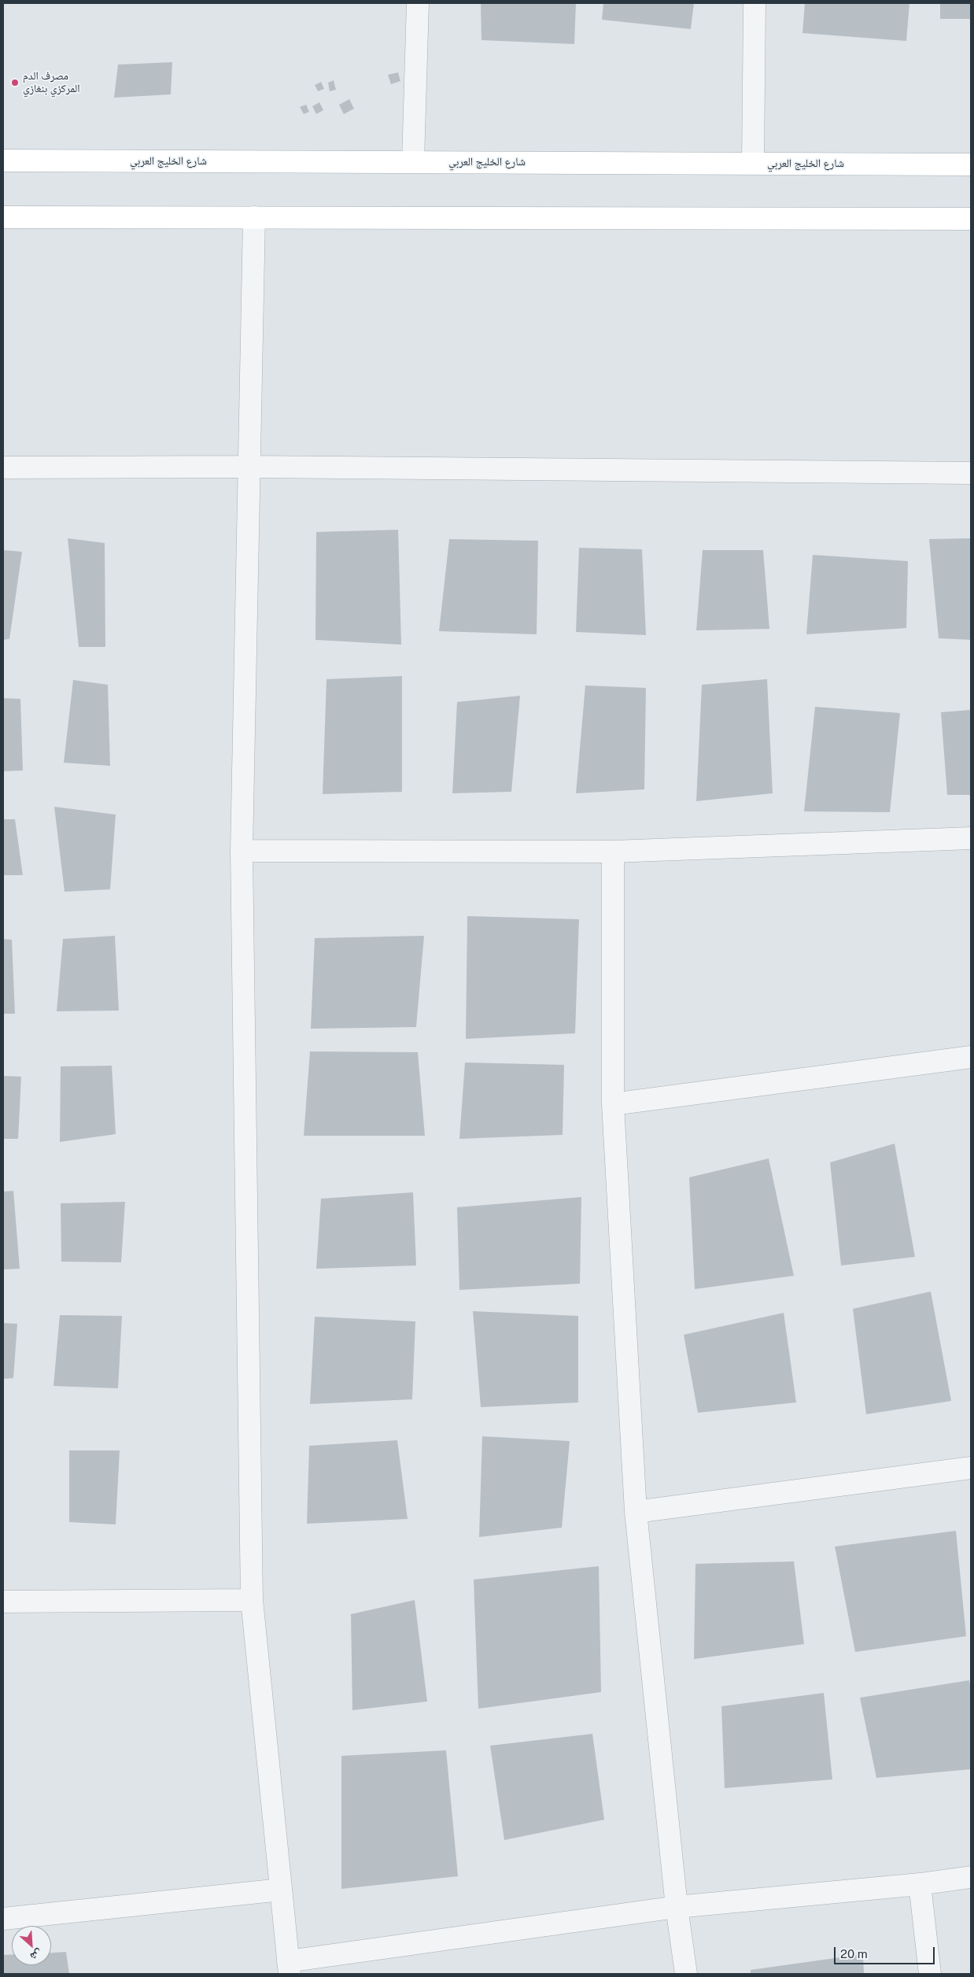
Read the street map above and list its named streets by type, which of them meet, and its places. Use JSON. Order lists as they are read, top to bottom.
{
  "streets": {
    "main road": ["شارع الخليج العربي"]
  },
  "places": ["مصرف الدم المركزي بنغازي"],
  "scale_bar": "20 m",
  "north": "bottom right"
}
